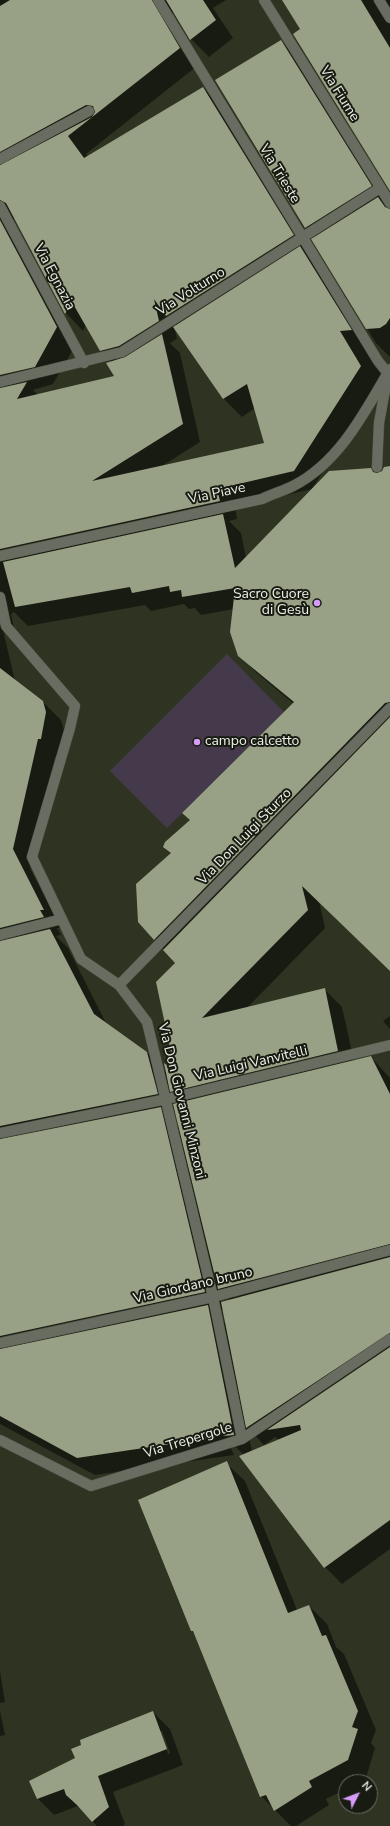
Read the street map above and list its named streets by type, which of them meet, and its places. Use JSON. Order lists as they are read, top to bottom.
{
  "streets": {
    "street": [
      "Via Fiume",
      "Via Trieste",
      "Via Egnazia",
      "Via Volturno",
      "Via Piave",
      "Via Don Luigi Sturzo",
      "Via Luigi Vanvitelli",
      "Via Don Giovanni Minzoni",
      "Via Giordano bruno",
      "Via Trepergole"
    ]
  },
  "crossings": [
    ["Via Fiume", "Via Volturno"],
    ["Via Trieste", "Via Volturno"],
    ["Via Trieste", "Via Piave"],
    ["Via Egnazia", "Via Volturno"],
    ["Via Don Luigi Sturzo", "Via Don Giovanni Minzoni"],
    ["Via Luigi Vanvitelli", "Via Don Giovanni Minzoni"],
    ["Via Don Giovanni Minzoni", "Via Giordano bruno"],
    ["Via Don Giovanni Minzoni", "Via Trepergole"]
  ],
  "places": ["Sacro Cuore di Gesù", "campo calcetto"],
  "north": "top right"
}
